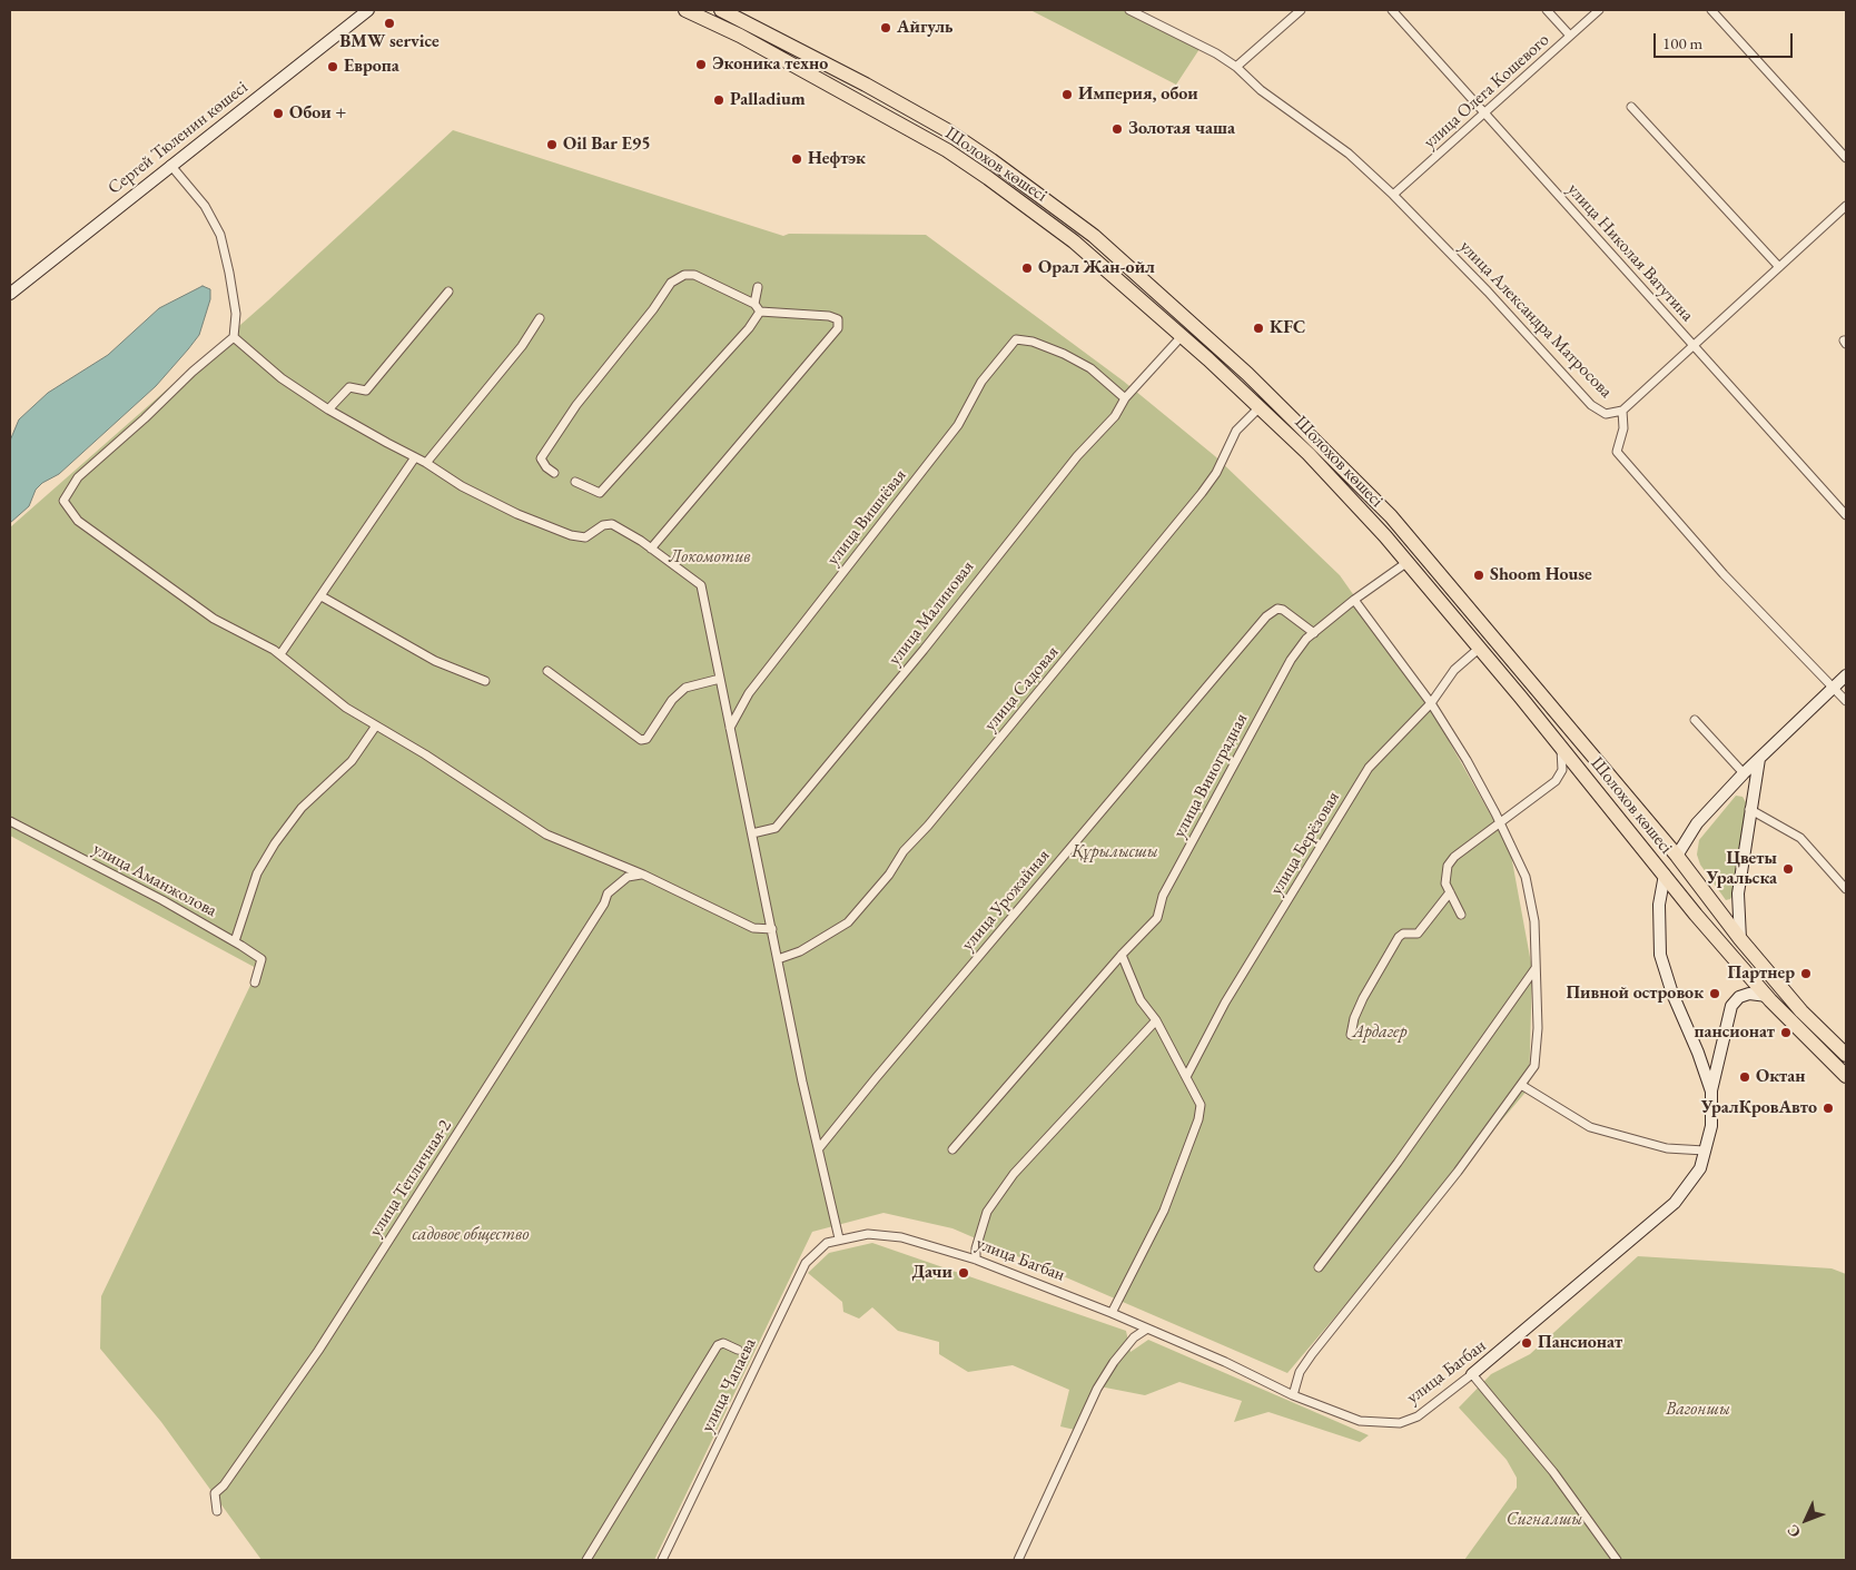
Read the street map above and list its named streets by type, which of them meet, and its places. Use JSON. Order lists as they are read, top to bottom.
{
  "streets": {
    "highway": ["Шолохов көшесі"],
    "street": [
      "улица Олега Кошевого",
      "Сергей Тюленин көшесі",
      "улица Николая Ватутина",
      "улица Александра Матросова",
      "улица Вишнёвая",
      "улица Малиновая",
      "улица Садовая",
      "улица Виноградная",
      "улица Берёзовая",
      "улица Аманжолова",
      "улица Урожайная",
      "улица Тепличная-2",
      "улица Багбан",
      "улица Чапаева"
    ]
  },
  "crossings": [
    ["улица Олега Кошевого", "улица Николая Ватутина"],
    ["улица Олега Кошевого", "улица Александра Матросова"],
    ["Шолохов көшесі", "улица Малиновая"],
    ["Шолохов көшесі", "улица Садовая"],
    ["Шолохов көшесі", "улица Виноградная"],
    ["Шолохов көшесі", "улица Берёзовая"],
    ["Шолохов көшесі", "улица Багбан"],
    ["улица Вишнёвая", "улица Малиновая"],
    ["улица Виноградная", "улица Урожайная"],
    ["улица Багбан", "улица Чапаева"]
  ],
  "parks": [
    "Локомотив",
    "Құрылысшы",
    "Ардагер",
    "садовое общество",
    "Вагоншы",
    "Сигналшы"
  ],
  "places": [
    "BMW service",
    "Айгуль",
    "Эконика техно",
    "Европа",
    "Империя, обои",
    "Palladium",
    "Обои +",
    "Золотая чаша",
    "Oil Bar E95",
    "Нефтэк",
    "Орал Жан-ойл",
    "KFC",
    "Shoom House",
    "Цветы Уральска",
    "Партнер",
    "Пивной островок",
    "пансионат",
    "Октан",
    "УралКровАвто",
    "Дачи",
    "Пансионат"
  ],
  "scale_bar": "100 m",
  "north": "bottom left"
}
